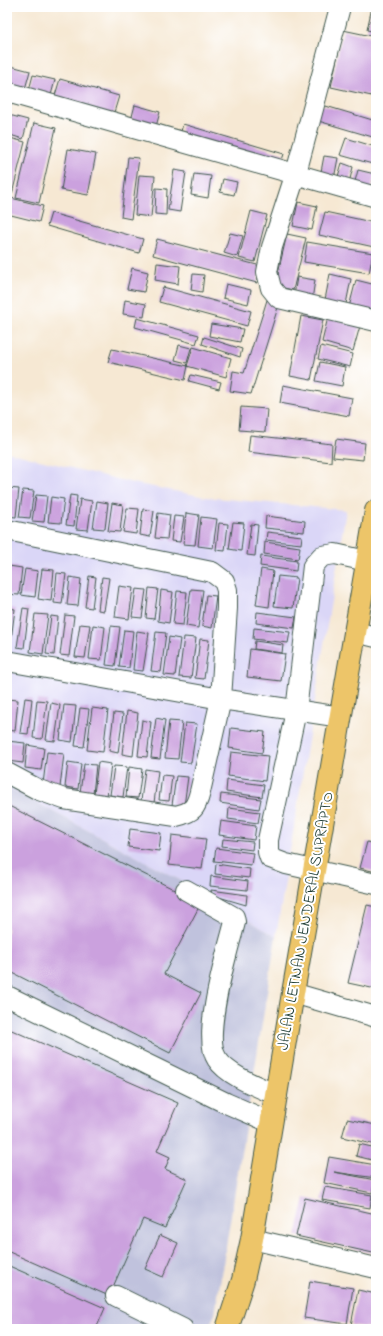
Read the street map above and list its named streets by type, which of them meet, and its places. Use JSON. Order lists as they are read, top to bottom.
{
  "streets": {
    "main road": ["JALAN LETNAN JENDERAL SUPRAPTO"]
  }
}
